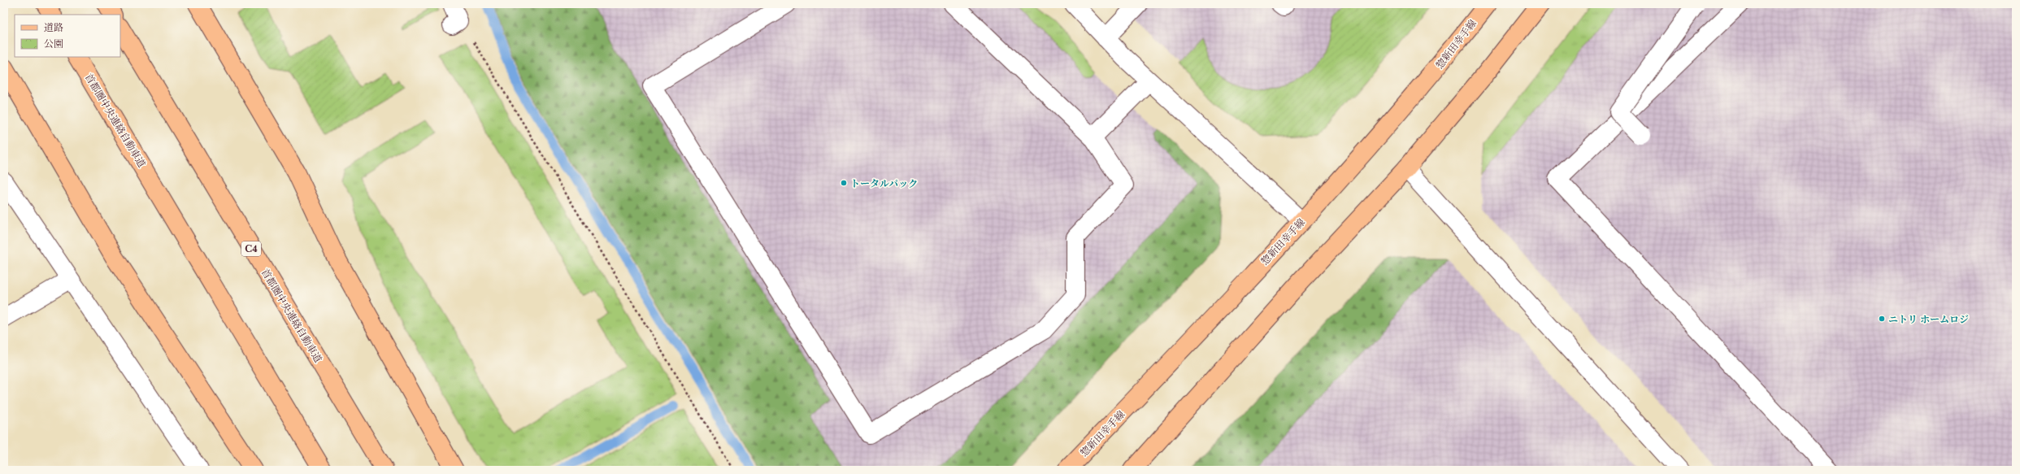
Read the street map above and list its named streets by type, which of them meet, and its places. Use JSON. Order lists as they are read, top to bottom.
{
  "streets": {
    "main road": ["惣新田幸手線", "首都圏中央連絡自動車道", "C4"]
  },
  "places": ["トータルパック", "ニトリ ホームロジ"],
  "legend": ["道路", "公園"]
}
